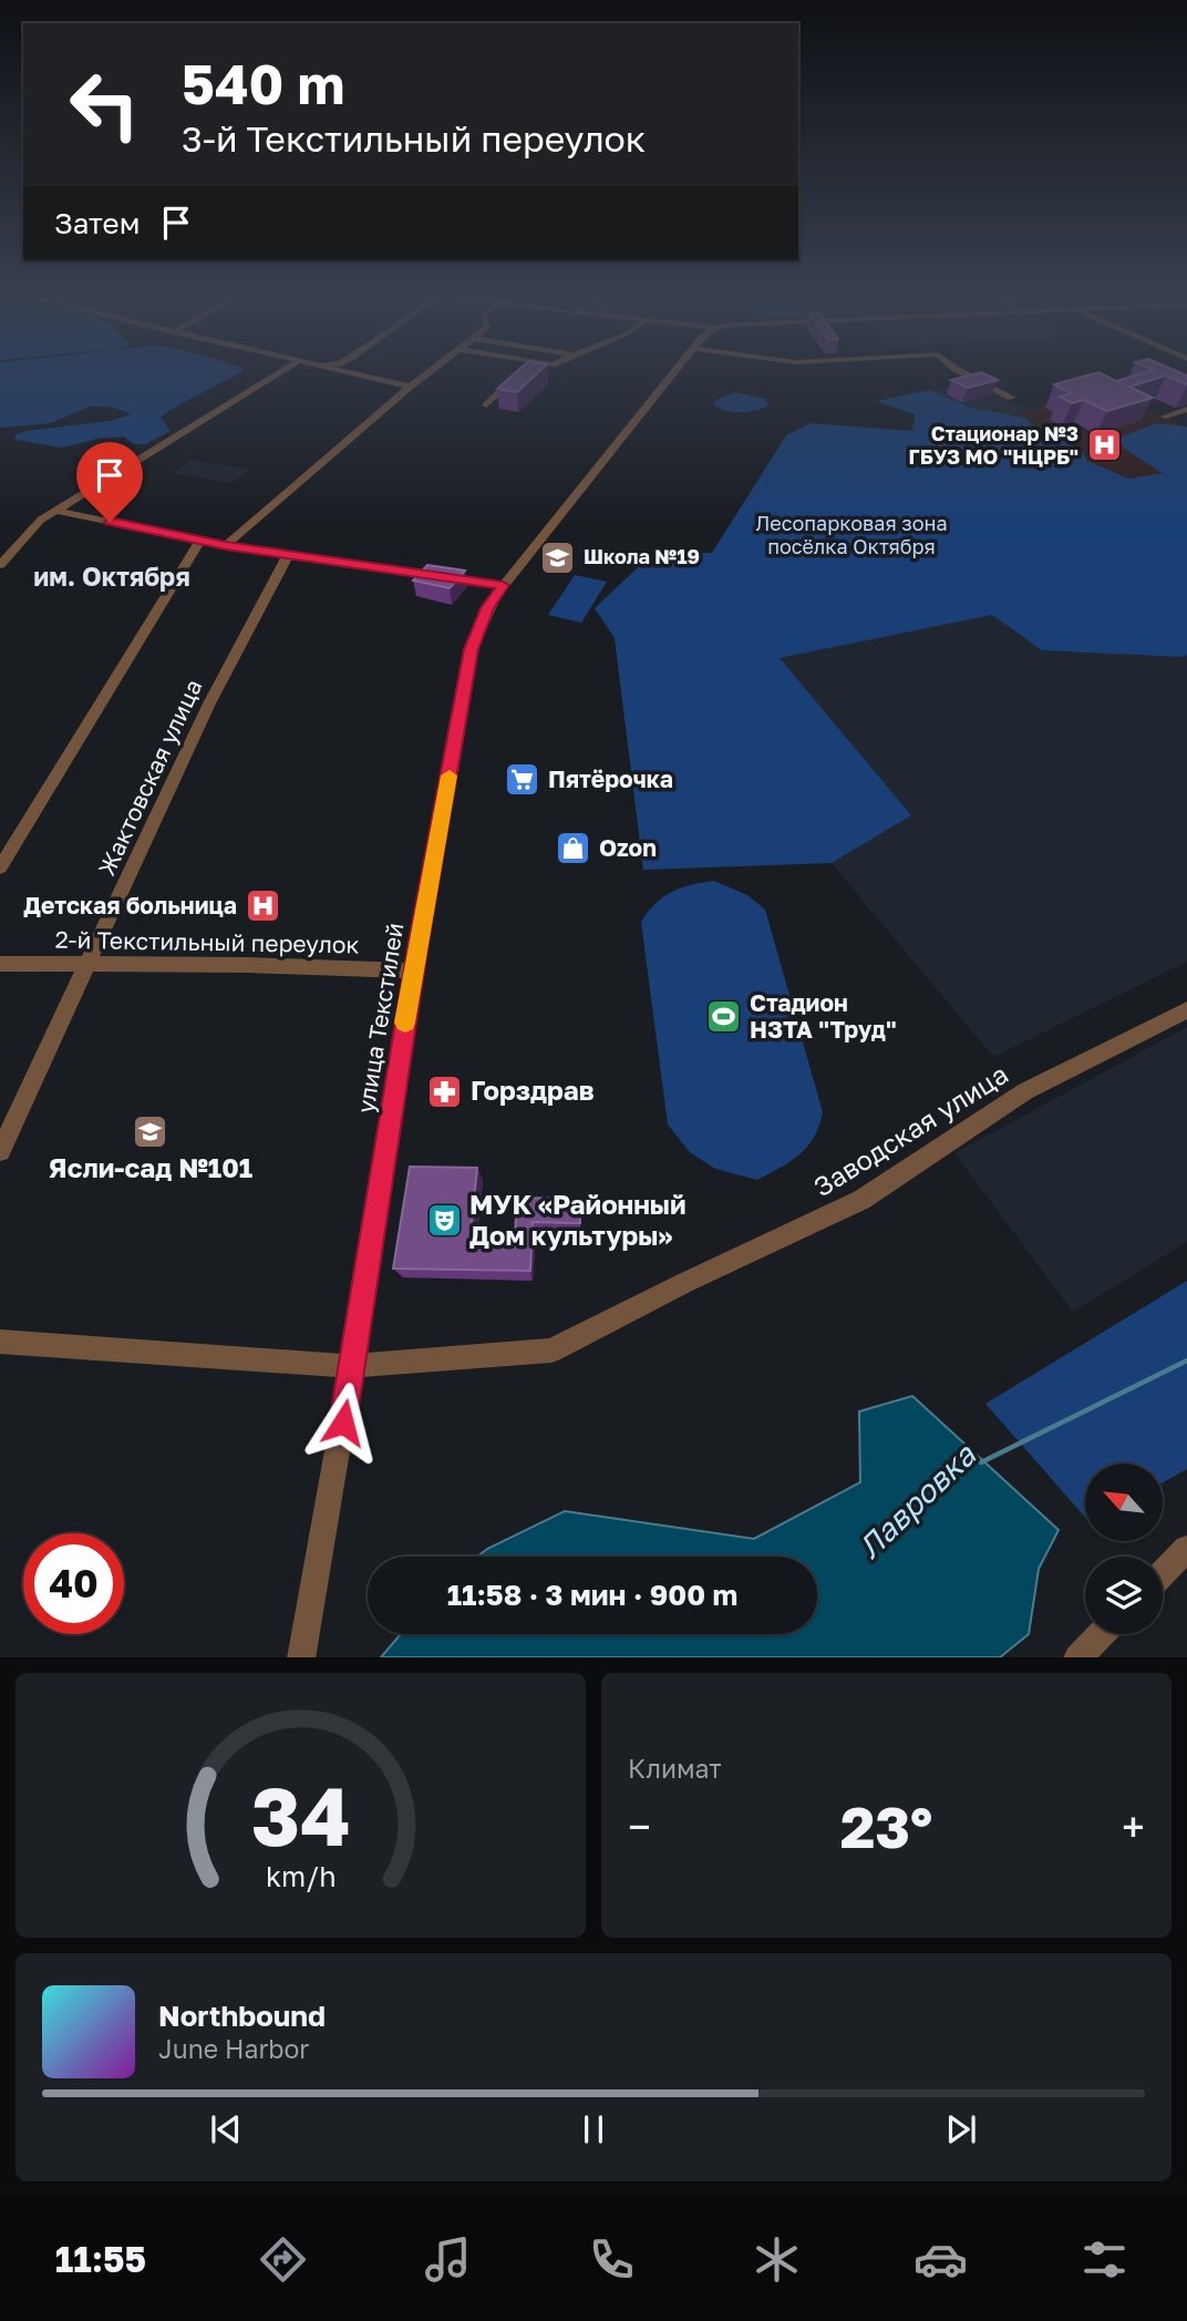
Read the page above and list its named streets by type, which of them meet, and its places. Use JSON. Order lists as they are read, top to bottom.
{
  "streets": {
    "street": [
      "Жактовская улица",
      "2-й Текстильный переулок",
      "улица Текстилей",
      "Заводская улица"
    ]
  },
  "crossings": [
    ["Жактовская улица", "2-й Текстильный переулок"],
    ["2-й Текстильный переулок", "улица Текстилей"],
    ["улица Текстилей", "Заводская улица"]
  ],
  "districts": ["им. Октября"],
  "water": ["Лавровка"],
  "parks": ["Лесопарковая зона посёлка Октября"],
  "places": {
    "hospital": ["Стационар №3 ГБУЗ МО \"НЦРБ\"", "Детская больница"],
    "school or university": ["Школа №19", "Ясли-сад №101"],
    "supermarket": ["Пятёрочка"],
    "shop": ["Ozon"],
    "sports": ["Стадион НЗТА \"Труд\""],
    "pharmacy": ["Горздрав"],
    "theatre": ["МУК «Районный Дом культуры»"]
  },
  "north": "top left",
  "page": {
    "turn": ["540 m", "3-й Текстильный переулок"],
    "then": "Затем",
    "limit": "40",
    "trip": "11:58 · 3 мин · 900 m",
    "tile": "Климат",
    "heat": ["−", "23°", "+"],
    "song": ["Northbound", "June Harbor"],
    "tabs": "11:55",
    "gauge": ["34", "km/h"]
  }
}
